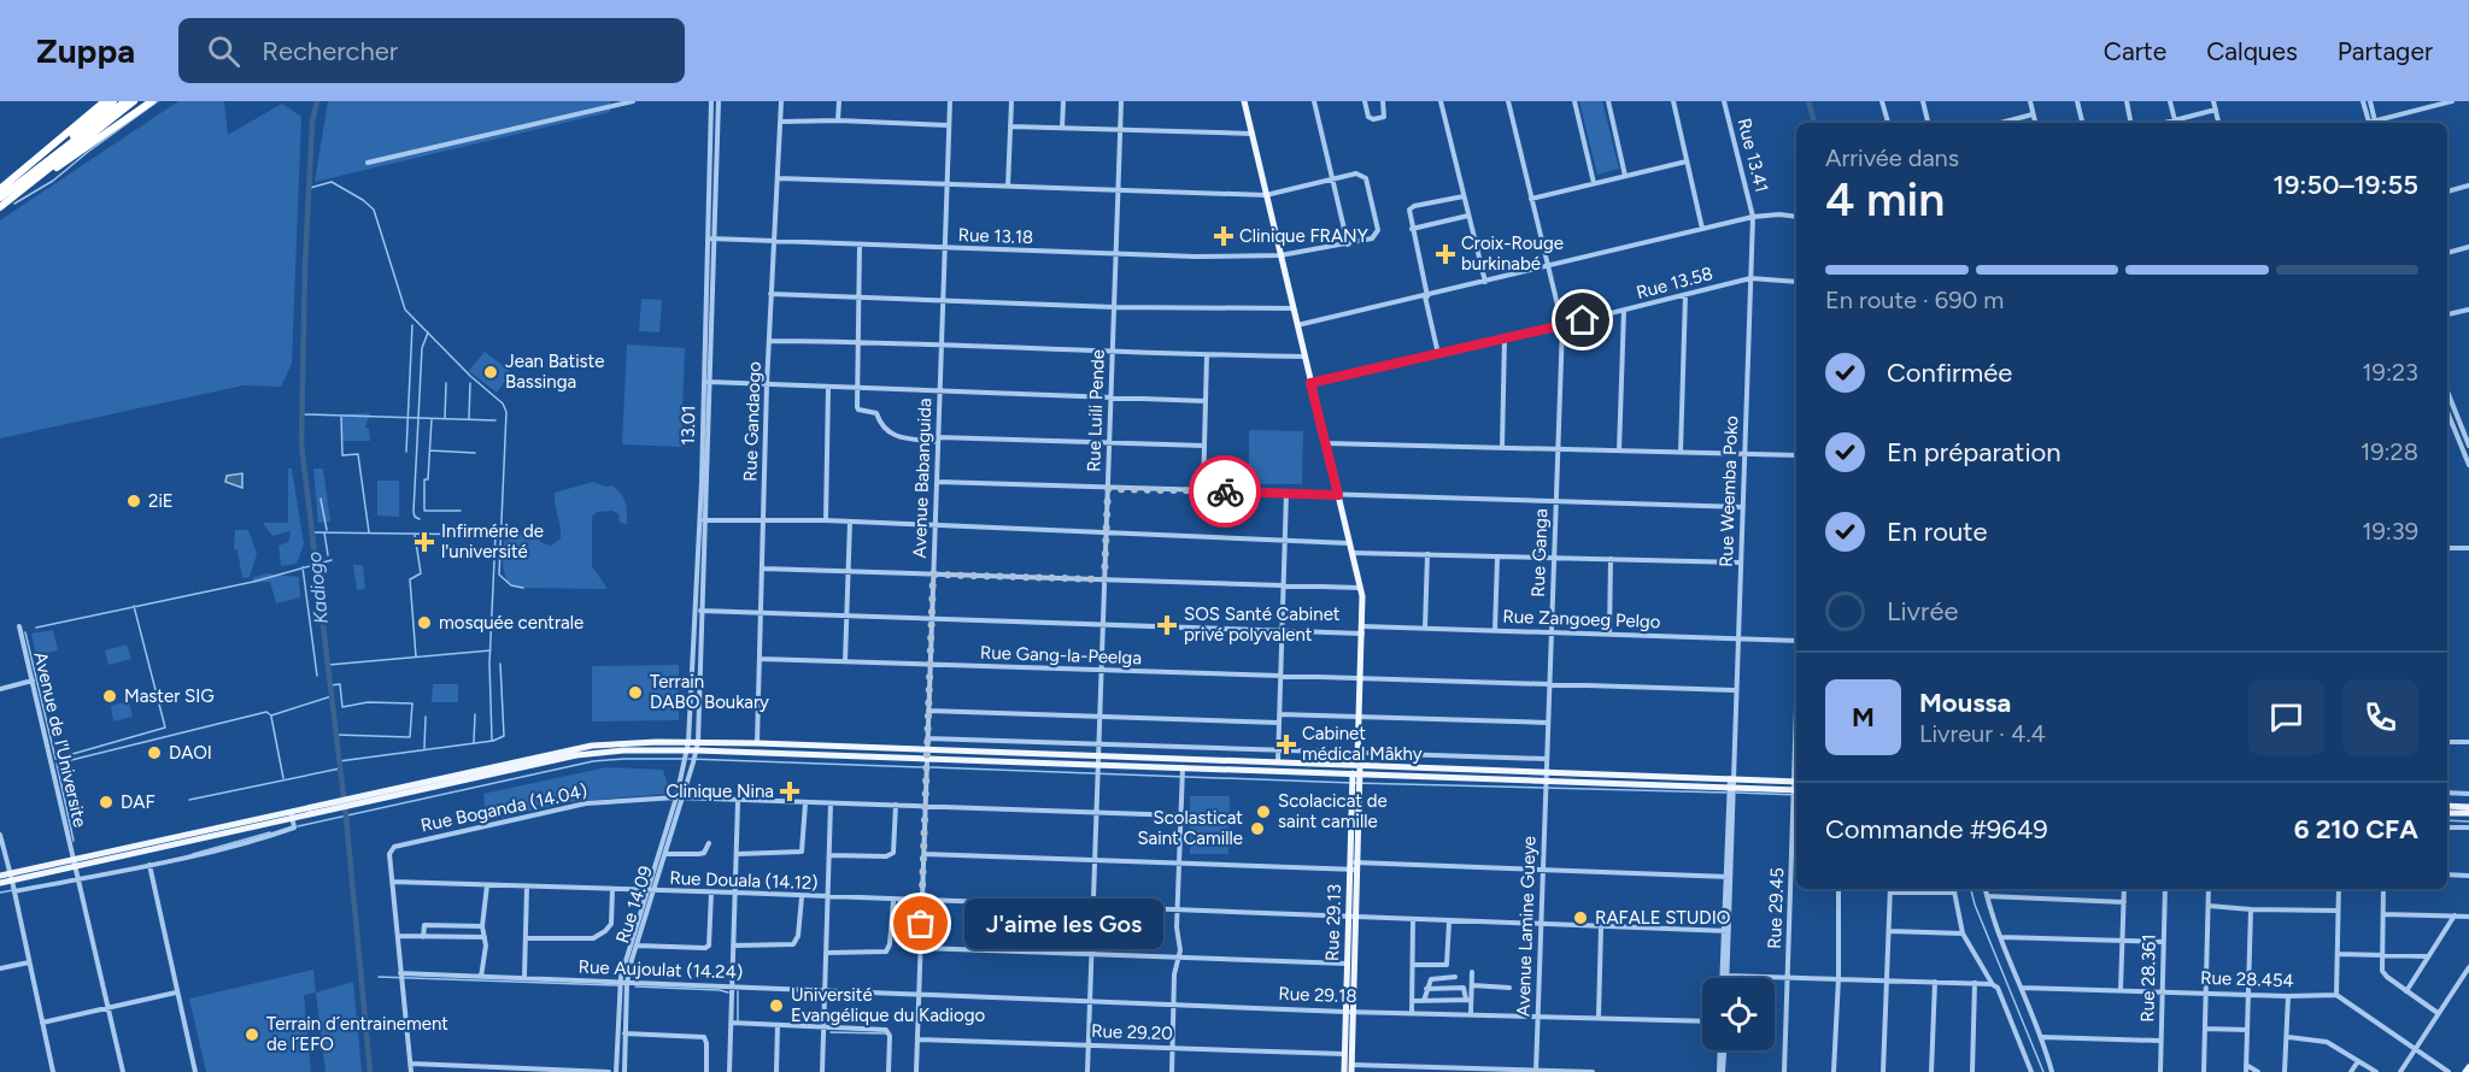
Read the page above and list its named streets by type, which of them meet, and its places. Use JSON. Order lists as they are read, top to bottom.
{
  "streets": {
    "main road": ["Rue 29.13"],
    "street": [
      "Rue 13.41",
      "Rue 13.18",
      "Rue 13.58",
      "Rue Luili Pende",
      "Rue Gandaogo",
      "13.01",
      "Avenue Babanguida",
      "Rue Weemba Poko",
      "Rue Ganga",
      "Rue Zangoeg Pelgo",
      "Rue Gang-la-Peelga",
      "Avenue de l'Universite",
      "Rue Boganda (14.04)",
      "Rue Douala (14.12)",
      "Rue 14.09",
      "Rue 29.45",
      "Avenue Lamine Gueye",
      "Rue Aujoulat (14.24)",
      "Rue 28.361",
      "Rue 28.454",
      "Rue 29.18",
      "Rue 29.20"
    ]
  },
  "crossings": [
    ["Rue 13.41", "Rue Weemba Poko"],
    ["Rue 13.18", "Rue Luili Pende"],
    ["Rue 13.18", "Rue Gandaogo"],
    ["Rue 13.18", "13.01"],
    ["Rue 13.18", "Avenue Babanguida"],
    ["Rue 13.58", "Rue Weemba Poko"],
    ["Rue 13.58", "Rue Ganga"],
    ["Rue Luili Pende", "Rue Zangoeg Pelgo"],
    ["Rue Luili Pende", "Rue Gang-la-Peelga"],
    ["Rue Luili Pende", "Rue Boganda (14.04)"],
    ["Rue Luili Pende", "Rue Douala (14.12)"],
    ["Rue Luili Pende", "Rue 29.18"],
    ["Rue Luili Pende", "Rue 29.20"],
    ["Rue Gandaogo", "Rue Zangoeg Pelgo"],
    ["Rue Gandaogo", "Rue Gang-la-Peelga"],
    ["13.01", "Rue Zangoeg Pelgo"],
    ["13.01", "Rue 14.09"],
    ["Avenue Babanguida", "Rue Zangoeg Pelgo"],
    ["Avenue Babanguida", "Rue Gang-la-Peelga"],
    ["Avenue Babanguida", "Rue Boganda (14.04)"],
    ["Avenue Babanguida", "Rue Douala (14.12)"],
    ["Avenue Babanguida", "Rue Aujoulat (14.24)"],
    ["Avenue Babanguida", "Rue 29.18"],
    ["Avenue Babanguida", "Rue 29.20"],
    ["Rue Weemba Poko", "Rue Zangoeg Pelgo"],
    ["Rue Weemba Poko", "Rue Gang-la-Peelga"],
    ["Rue Weemba Poko", "Rue Douala (14.12)"],
    ["Rue Ganga", "Rue Zangoeg Pelgo"],
    ["Rue Ganga", "Rue Gang-la-Peelga"],
    ["Rue Ganga", "Avenue Lamine Gueye"],
    ["Rue Boganda (14.04)", "Rue Douala (14.12)"],
    ["Rue Boganda (14.04)", "Rue 14.09"],
    ["Rue Douala (14.12)", "Rue 14.09"],
    ["Rue Douala (14.12)", "Rue 29.13"],
    ["Rue Douala (14.12)", "Avenue Lamine Gueye"],
    ["Rue 14.09", "Rue Aujoulat (14.24)"],
    ["Rue 29.13", "Rue 29.18"],
    ["Rue 29.13", "Rue 29.20"],
    ["Avenue Lamine Gueye", "Rue 29.18"],
    ["Rue Aujoulat (14.24)", "Rue 29.18"],
    ["Rue 28.361", "Rue 28.454"]
  ],
  "water": ["Kadiogo"],
  "places": {
    "health": [
      "Clinique FRANY",
      "Croix-Rouge burkinabé",
      "Infirmérie de l'université",
      "SOS Santé Cabinet privé polyvalent",
      "Cabinet médical Mâkhy",
      "Clinique Nina"
    ],
    "other": [
      "Jean Batiste Bassinga",
      "2iE",
      "mosquée centrale",
      "Terrain DABO Boukary",
      "Master SIG",
      "DAOI",
      "DAF",
      "Scolacicat de saint camille",
      "Scolasticat Saint Camille",
      "RAFALE STUDIO",
      "J'aime les Gos",
      "Université Evangélique du Kadiogo",
      "Terrain d´entrainement de l´EFO"
    ]
  },
  "page": {
    "header": "Zuppa",
    "search": "Rechercher",
    "nav": ["Carte", "Calques", "Partager"],
    "heading": ["4 min", "Arrivée dans", "19:50–19:55"],
    "panel": [
      "Moussa",
      "Livreur · 4.4",
      "Commande #9649",
      "6 210 CFA"
    ],
    "bar": "En route · 690 m",
    "list": [
      ["Confirmée", "19:23"],
      ["En préparation", "19:28"],
      ["En route", "19:39"],
      "Livrée"
    ],
    "round": "M",
    "bubble": "J'aime les Gos"
  }
}
